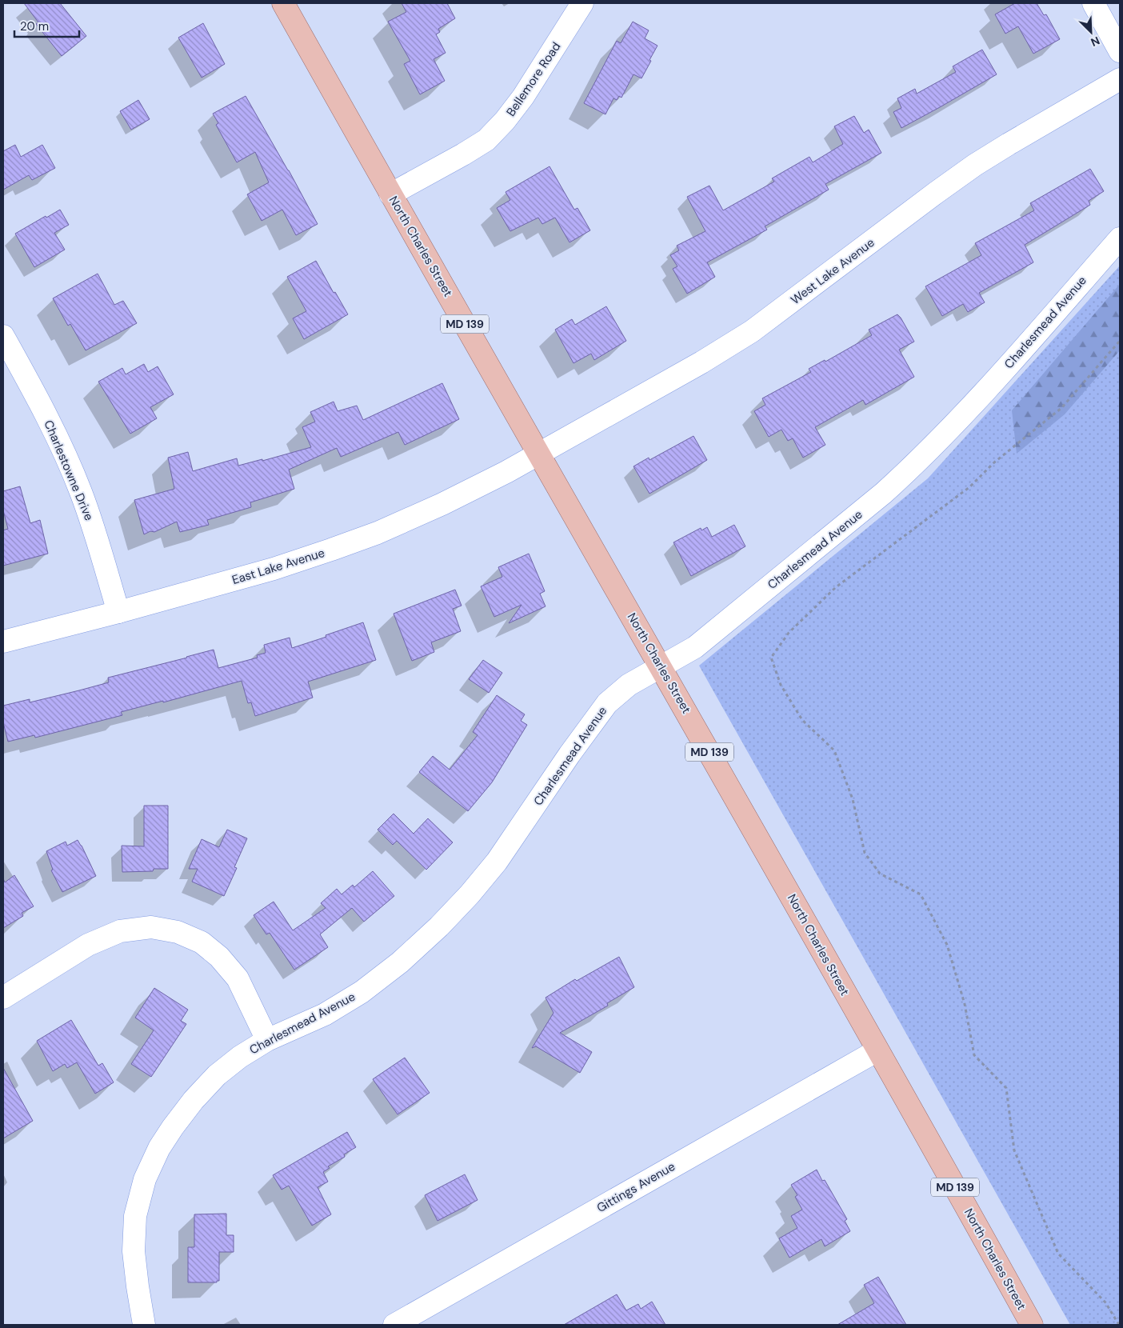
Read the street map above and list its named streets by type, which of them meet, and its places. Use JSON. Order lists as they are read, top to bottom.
{
  "streets": {
    "main road": ["North Charles Street", "MD 139"],
    "street": [
      "Bellemore Road",
      "West Lake Avenue",
      "Charlesmead Avenue",
      "Charlestowne Drive",
      "East Lake Avenue",
      "Gittings Avenue"
    ]
  },
  "crossings": [
    ["Bellemore Road", "North Charles Street"],
    ["North Charles Street", "West Lake Avenue"],
    ["North Charles Street", "Charlesmead Avenue"],
    ["North Charles Street", "East Lake Avenue"],
    ["North Charles Street", "Gittings Avenue"],
    ["West Lake Avenue", "East Lake Avenue"],
    ["Charlestowne Drive", "East Lake Avenue"]
  ],
  "scale_bar": "20 m",
  "north": "bottom right"
}
